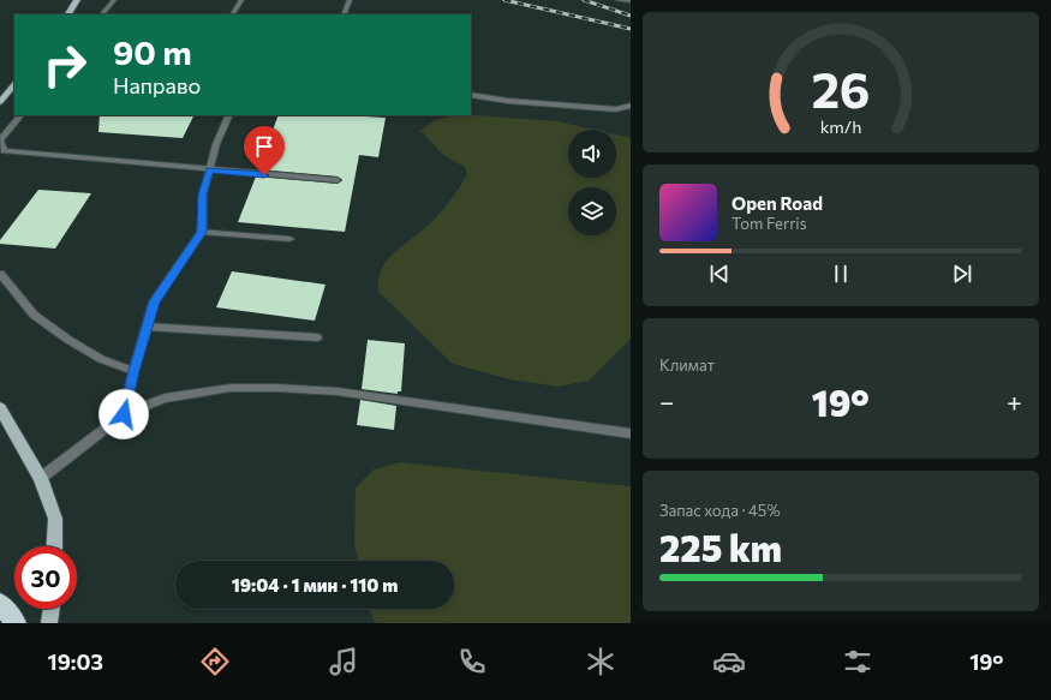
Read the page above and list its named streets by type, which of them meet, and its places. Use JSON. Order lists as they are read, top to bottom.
{
  "page": {
    "turn": ["90 m", "Направо"],
    "song": ["Open Road", "Tom Ferris"],
    "tile": [
      "Климат",
      ["Запас хода · 45%", "225 km"]
    ],
    "heat": ["−", "19°", "+"],
    "limit": "30",
    "trip": "19:04 · 1 мин · 110 m",
    "tabs": ["19:03", "19°"],
    "gauge": ["26", "km/h"]
  }
}
